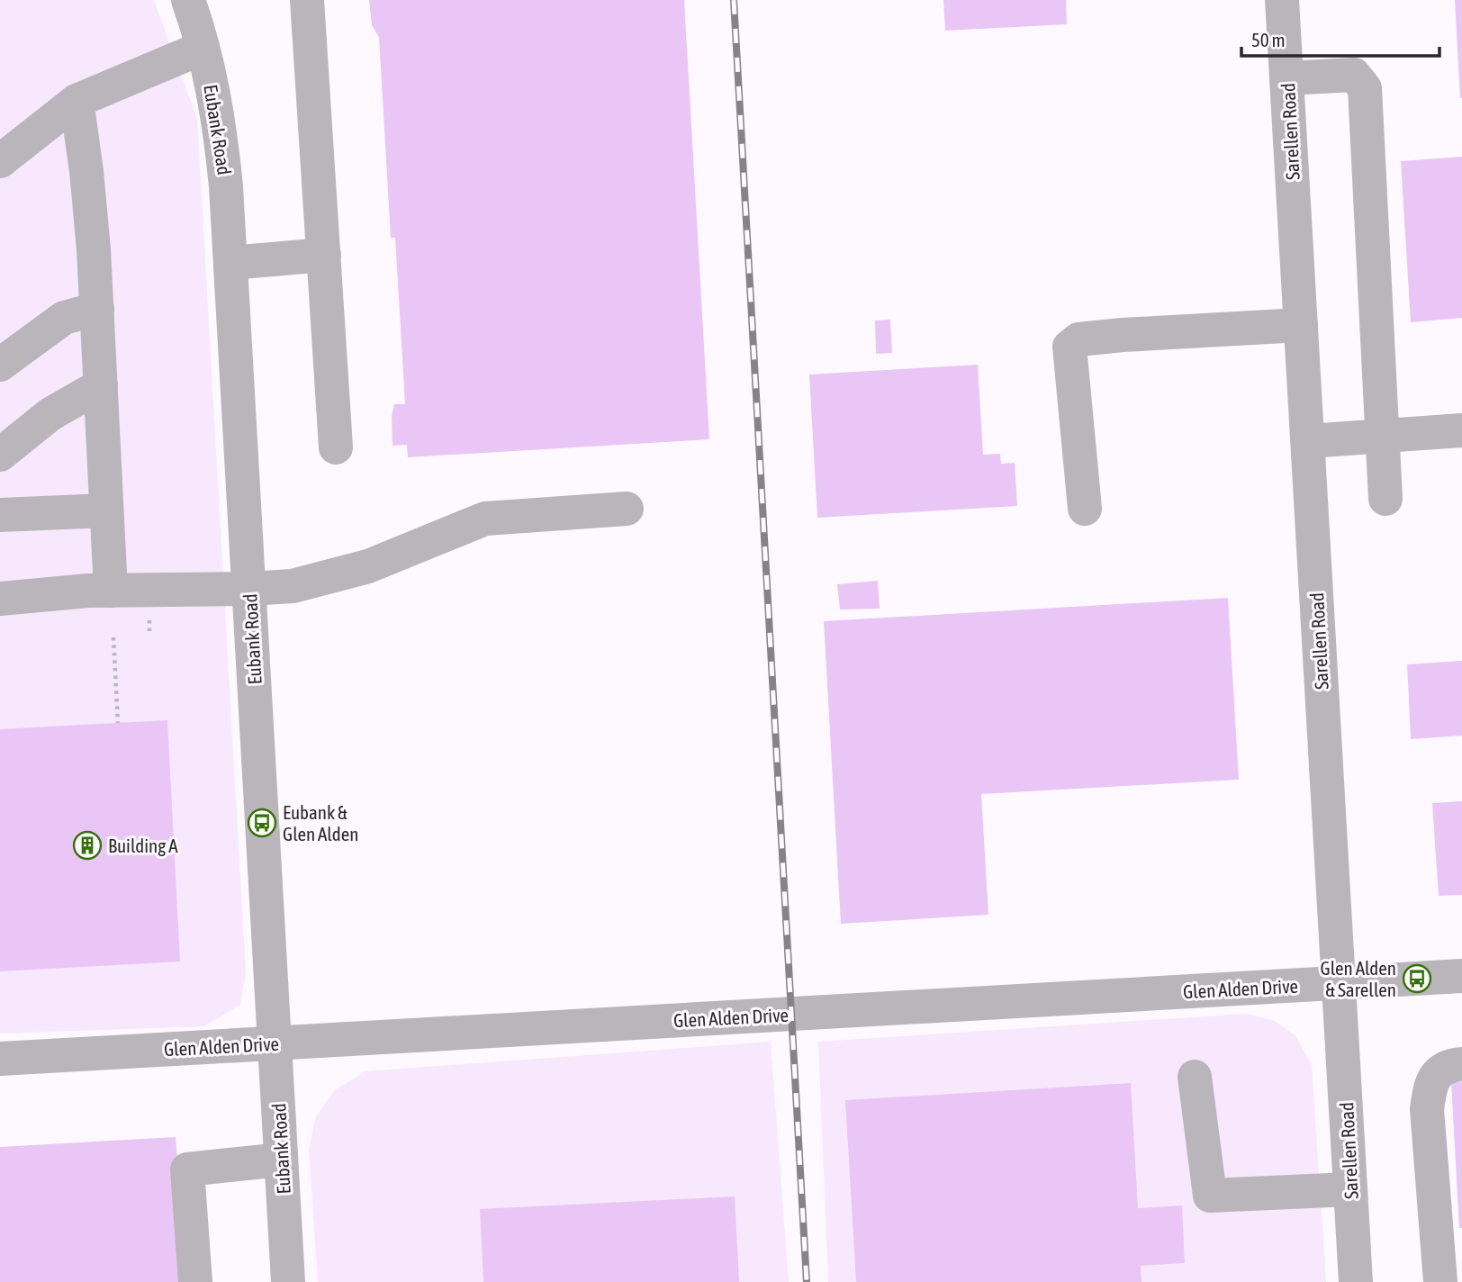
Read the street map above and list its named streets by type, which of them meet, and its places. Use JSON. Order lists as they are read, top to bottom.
{
  "streets": {
    "street": ["Eubank Road", "Sarellen Road", "Glen Alden Drive"]
  },
  "crossings": [
    ["Eubank Road", "Glen Alden Drive"],
    ["Sarellen Road", "Glen Alden Drive"]
  ],
  "places": {
    "bus stop": ["Eubank & Glen Alden", "Glen Alden & Sarellen"],
    "building": ["Building A"]
  },
  "scale_bar": "50 m"
}
